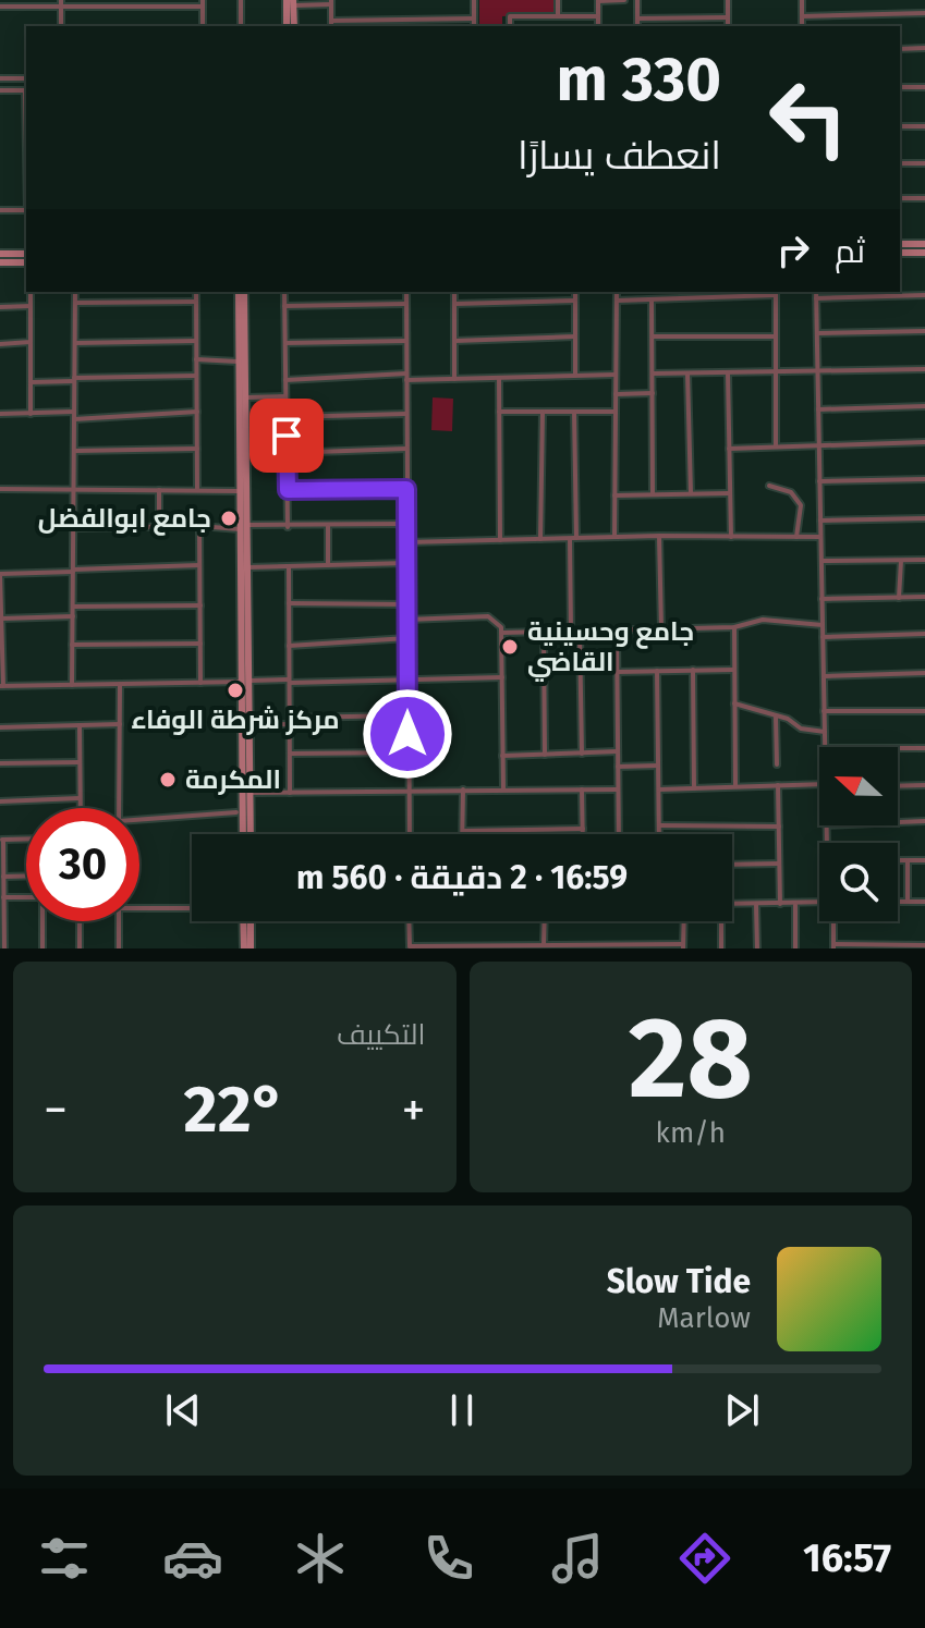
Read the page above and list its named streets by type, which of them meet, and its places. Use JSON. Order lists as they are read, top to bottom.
{
  "places": [
    "جامع ابوالفضل",
    "جامع وحسينية القاضي",
    "مركز شرطة الوفاء",
    "المكرمة"
  ],
  "north": "left",
  "page": {
    "turn": ["330 m", "انعطف يسارًا"],
    "then": "ثم",
    "limit": "30",
    "trip": "16:59 · 2 دقيقة · 560 m",
    "tile": [
      ["28", "km/h"],
      "التكييف"
    ],
    "heat": ["−", "22°", "+"],
    "song": ["Slow Tide", "Marlow"],
    "tabs": "16:57"
  }
}
